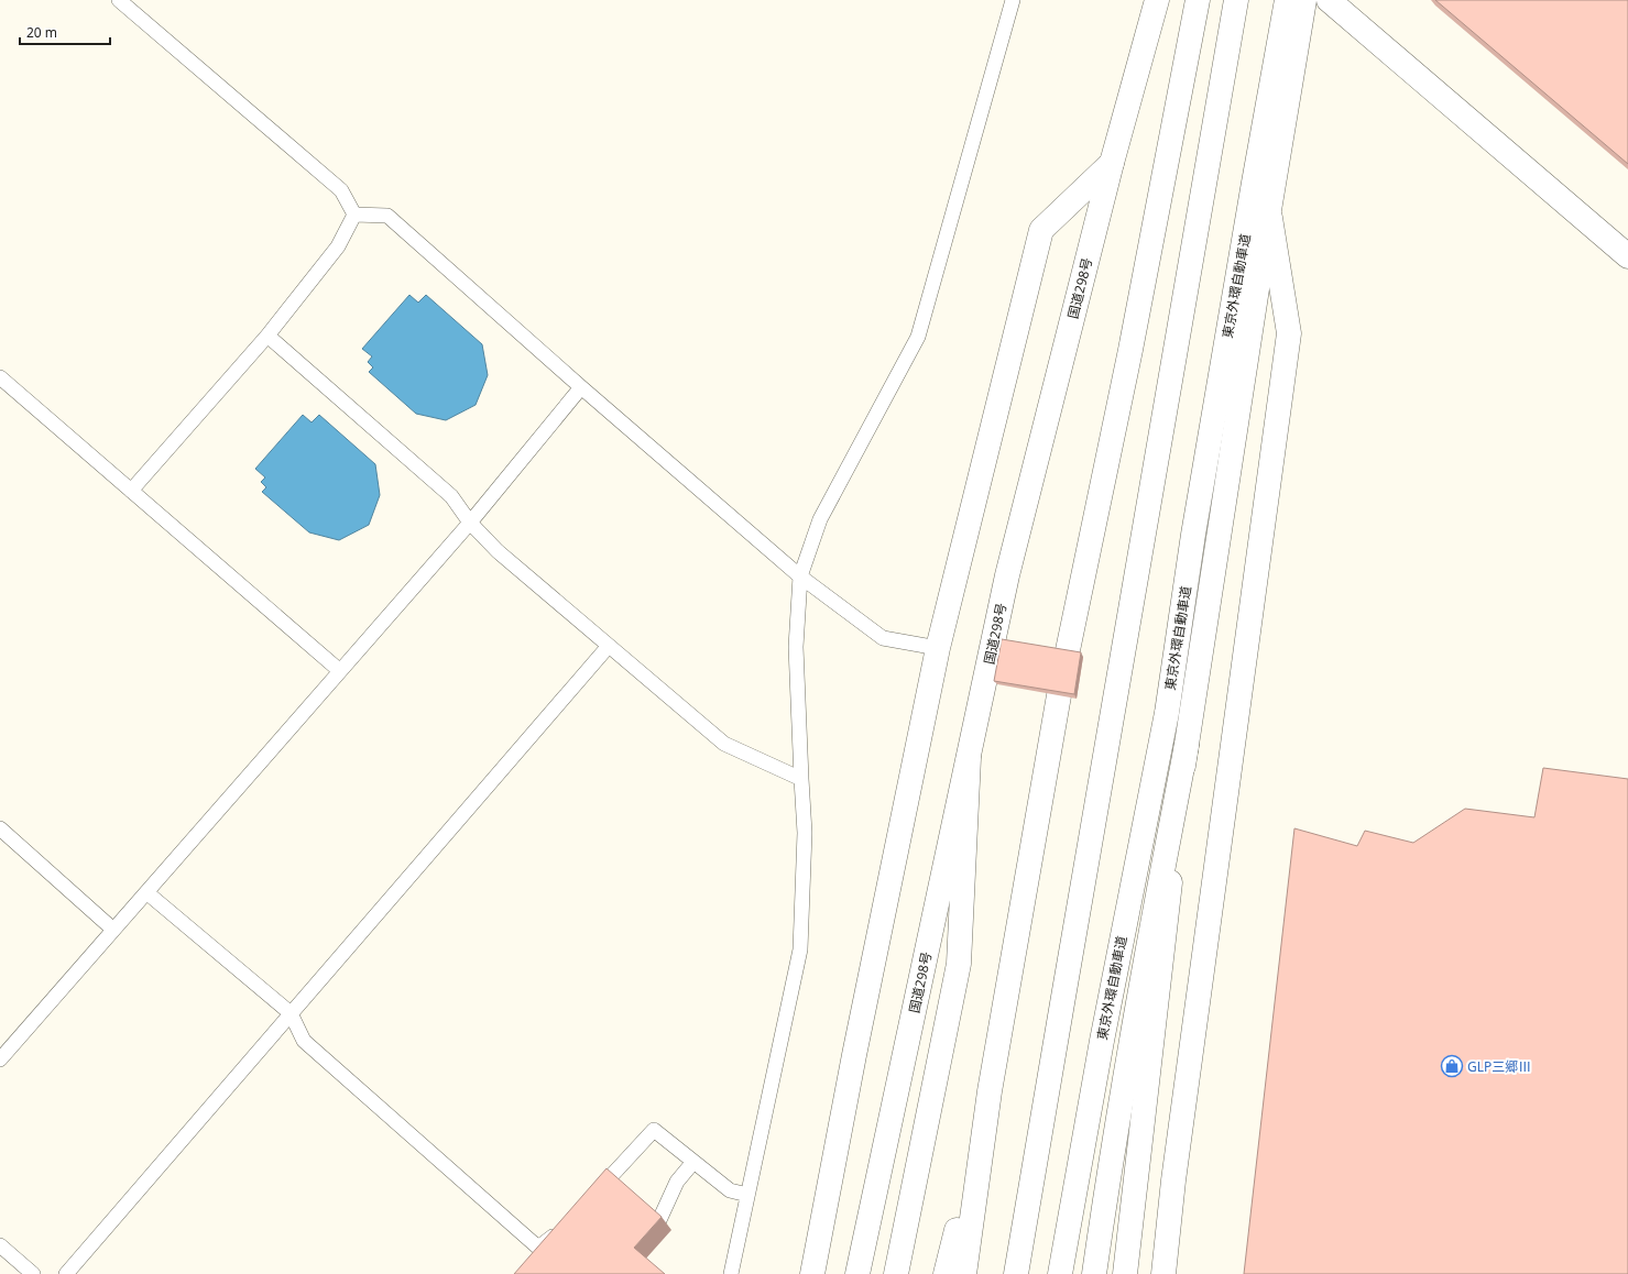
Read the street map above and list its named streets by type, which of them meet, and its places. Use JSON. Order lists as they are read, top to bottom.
{
  "streets": {
    "main road": ["東京外環自動車道", "国道298号"]
  },
  "places": {
    "shop": ["GLP三郷Ⅲ"]
  },
  "scale_bar": "20 m"
}
